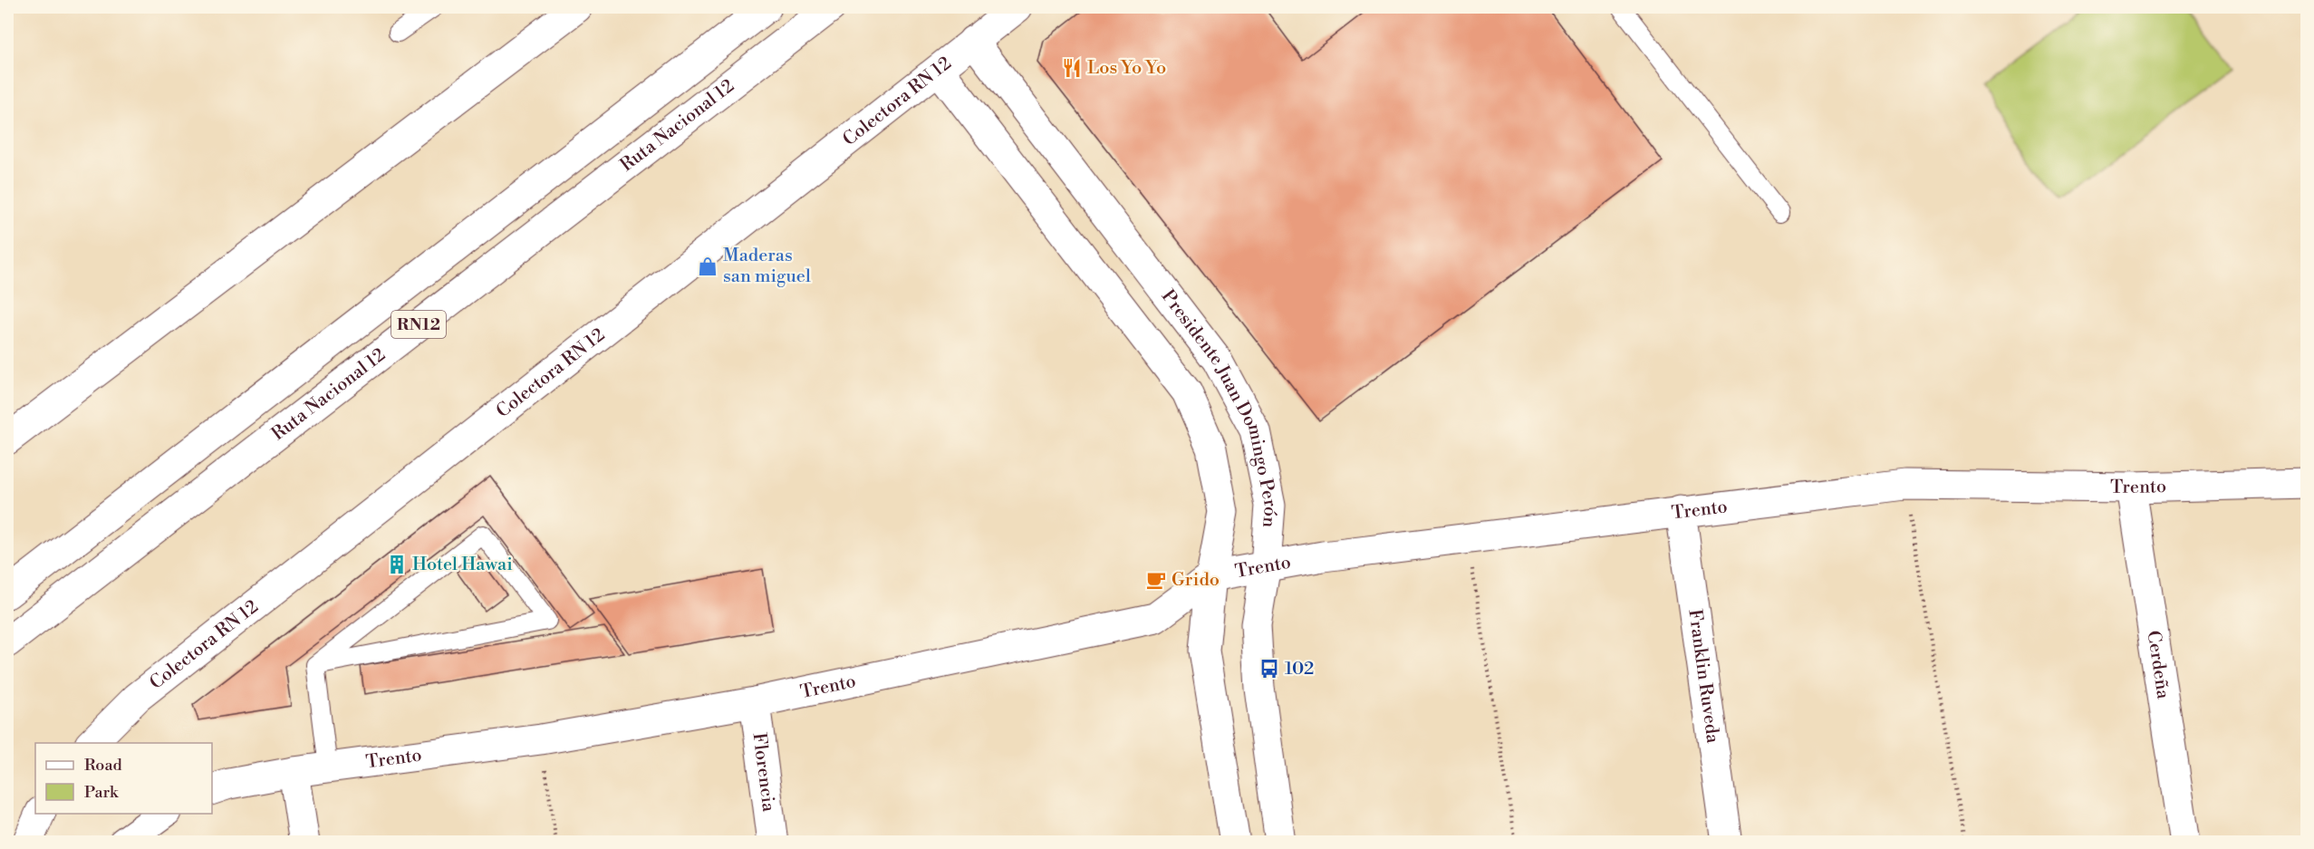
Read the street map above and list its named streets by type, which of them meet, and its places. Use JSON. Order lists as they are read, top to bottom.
{
  "streets": {
    "main road": [
      "Colectora RN 12",
      "Ruta Nacional 12",
      "RN12",
      "Presidente Juan Domingo Perón",
      "Trento",
      "Cerdeña",
      "Franklin Ruveda",
      "Florencia"
    ]
  },
  "crossings": [
    ["Colectora RN 12", "Presidente Juan Domingo Perón"],
    ["Presidente Juan Domingo Perón", "Trento"],
    ["Trento", "Cerdeña"],
    ["Trento", "Franklin Ruveda"],
    ["Trento", "Florencia"]
  ],
  "places": {
    "restaurant": ["Los Yo Yo"],
    "shop": ["Maderas san miguel"],
    "building": ["Hotel Hawai"],
    "cafe": ["Grido"],
    "bus stop": ["102"]
  },
  "legend": ["Road", "Park"]
}
